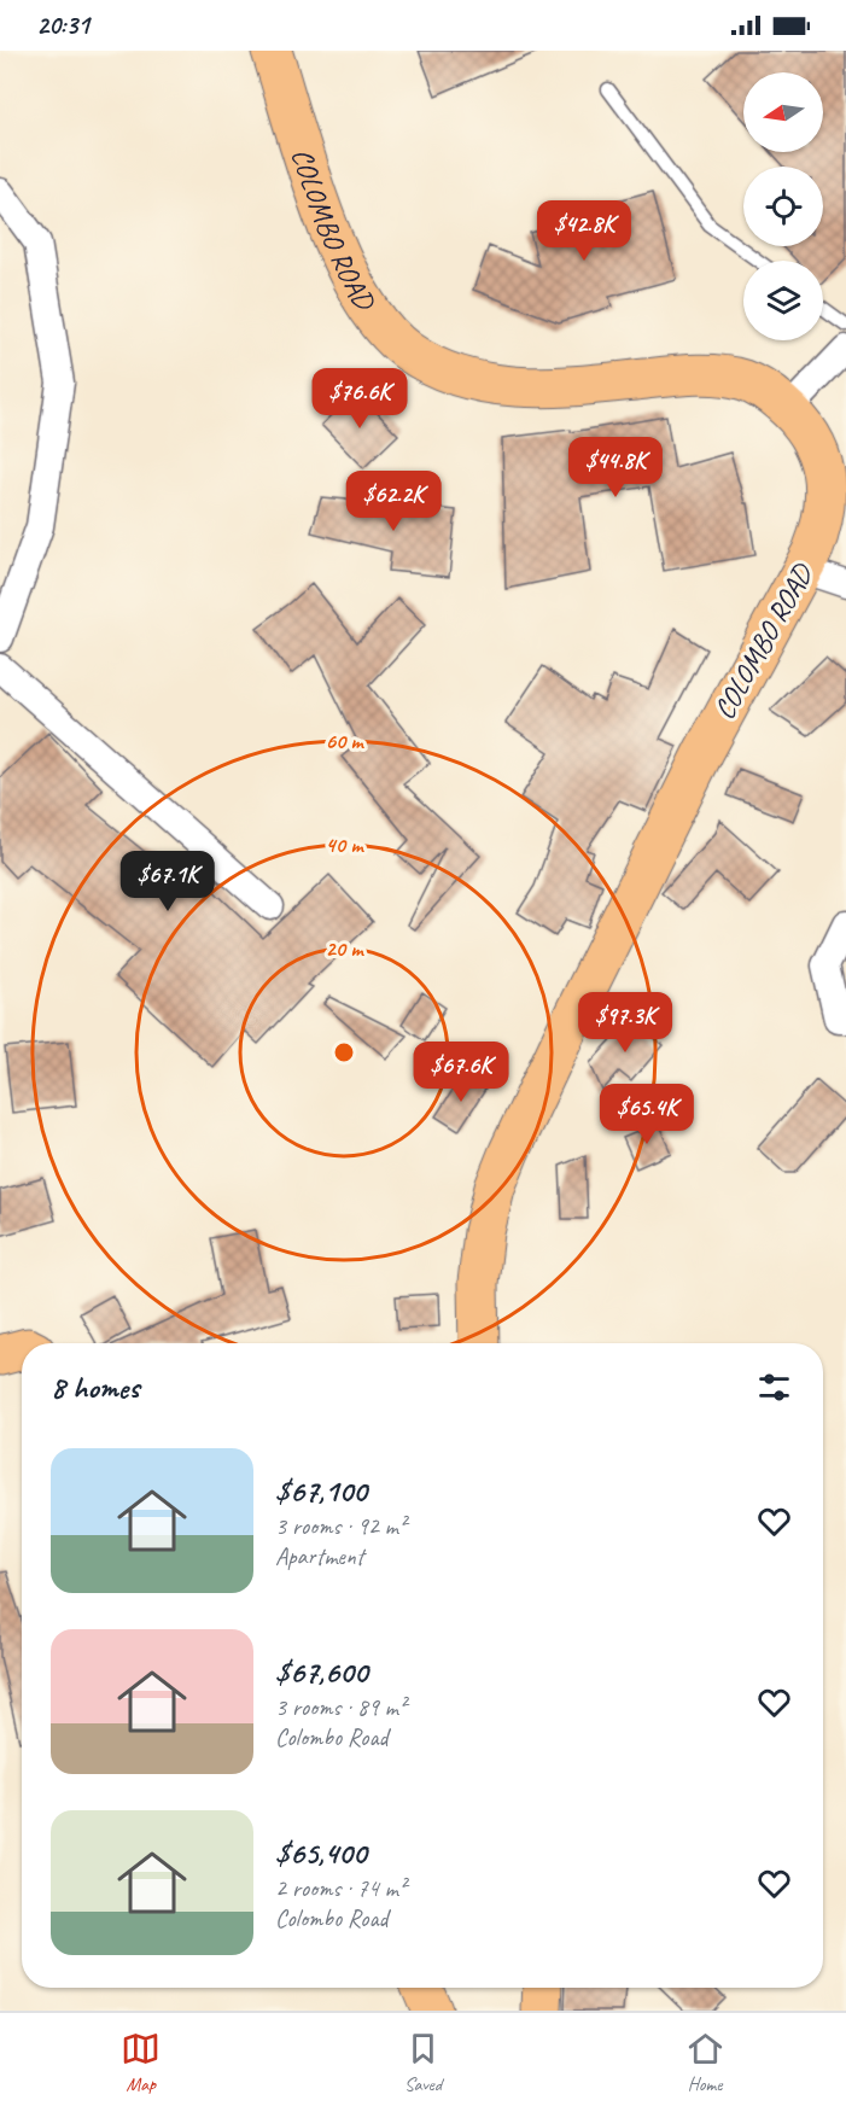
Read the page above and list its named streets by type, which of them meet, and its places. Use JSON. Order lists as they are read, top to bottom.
{
  "streets": {
    "main road": ["COLOMBO ROAD"]
  },
  "north": "left",
  "page": {
    "status": "20:31",
    "price": [
      "$42.8K",
      "$76.6K",
      "$44.8K",
      "$62.2K",
      "$67.1K",
      "$97.3K",
      "$67.6K",
      "$65.4K"
    ],
    "heading": "8 homes",
    "list": [
      {
        "name": "$67,100",
        "note": "3 rooms · 92 m² · Apartment"
      },
      {
        "name": "$67,600",
        "note": "3 rooms · 89 m² · Colombo Road"
      },
      {
        "name": "$65,400",
        "note": "2 rooms · 74 m² · Colombo Road"
      }
    ],
    "tabs": ["Map", "Saved", "Home"]
  },
  "rings": ["60 m", "40 m", "20 m"]
}
